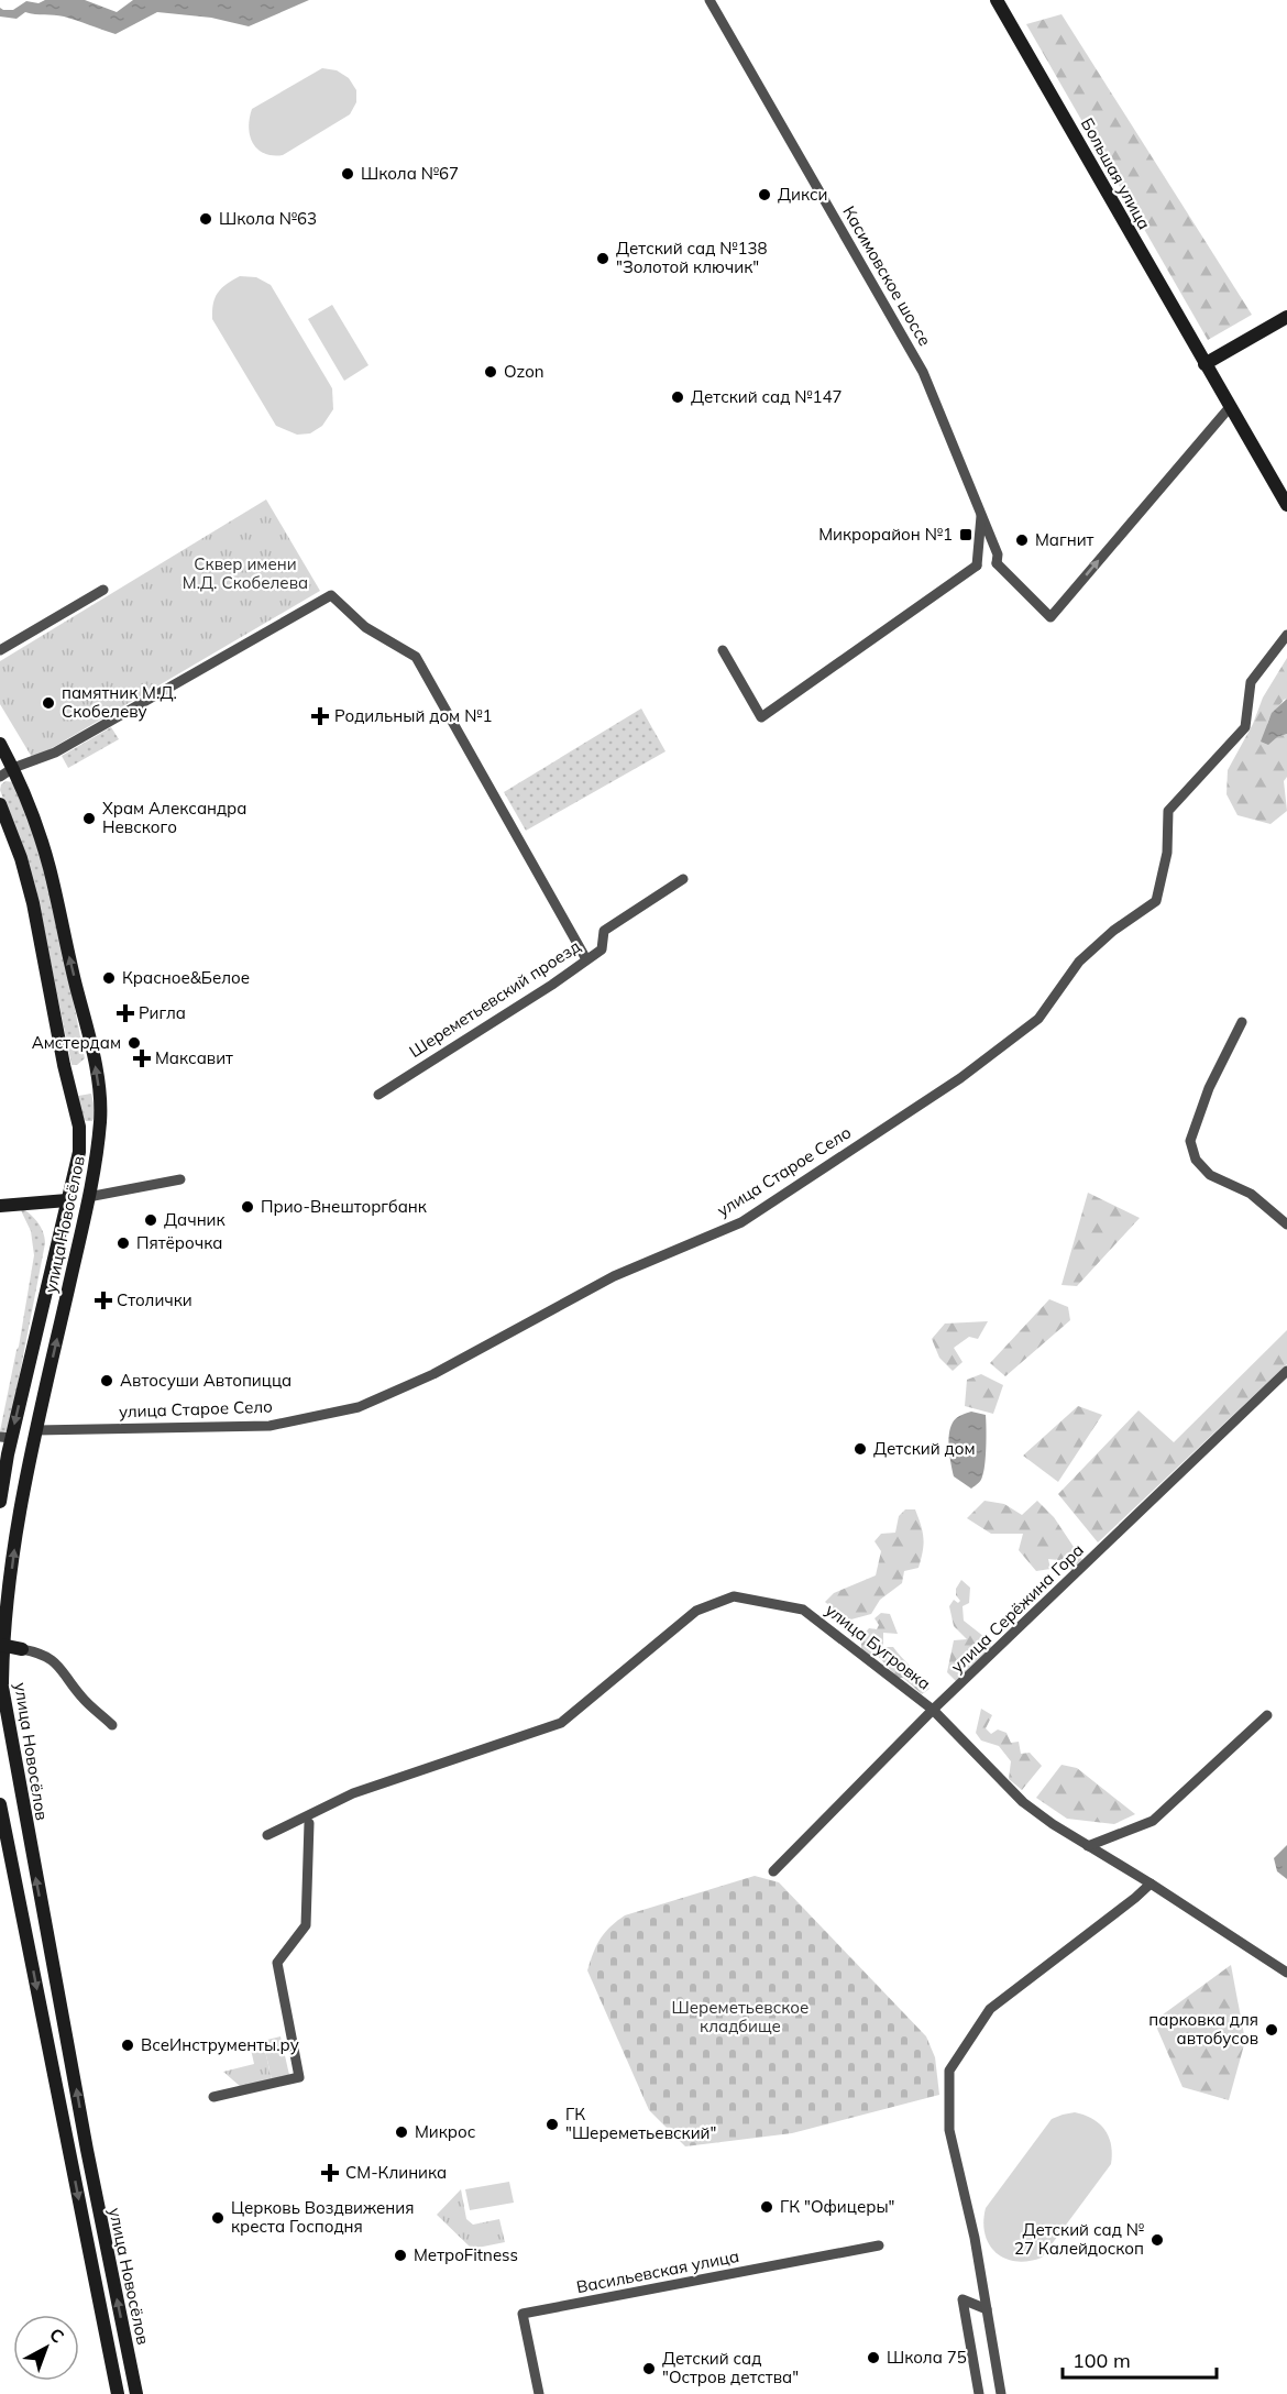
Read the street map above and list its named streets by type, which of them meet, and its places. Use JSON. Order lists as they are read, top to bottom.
{
  "streets": {
    "main road": ["Большая улица", "улица Новосёлов"],
    "street": [
      "Касимовское шоссе",
      "Шереметьевский проезд",
      "улица Старое Село",
      "улица Серёжина Гора",
      "улица Бугровка",
      "Васильевская улица"
    ]
  },
  "crossings": [
    ["улица Старое Село", "улица Новосёлов"],
    ["улица Серёжина Гора", "улица Бугровка"]
  ],
  "parks": ["Сквер имени М.Д. Скобелева", "Шереметьевское кладбище"],
  "places": {
    "other": [
      "Школа №67",
      "Дикси",
      "Школа №63",
      "Детский сад №138 \"Золотой ключик\"",
      "Ozon",
      "Детский сад №147",
      "Магнит",
      "памятник М.Д. Скобелеву",
      "Храм Александра Невского",
      "Красное&Белое",
      "Амстердам",
      "Прио-Внешторгбанк",
      "Дачник",
      "Пятёрочка",
      "Автосуши Автопицца",
      "Детский дом",
      "парковка для автобусов",
      "ВсеИнструменты.ру",
      "ГК \"Шереметьевский\"",
      "Микрос",
      "ГК \"Офицеры\"",
      "Церковь Воздвижения креста Господня",
      "Детский сад № 27 Калейдоскоп",
      "МетроFitness",
      "Школа 75",
      "Детский сад \"Остров детства\""
    ],
    "transit": ["Микрорайон №1"],
    "health": [
      "Родильный дом №1",
      "Ригла",
      "Максавит",
      "Столички",
      "СМ-Клиника"
    ]
  },
  "scale_bar": "100 m",
  "north": "top right"
}
